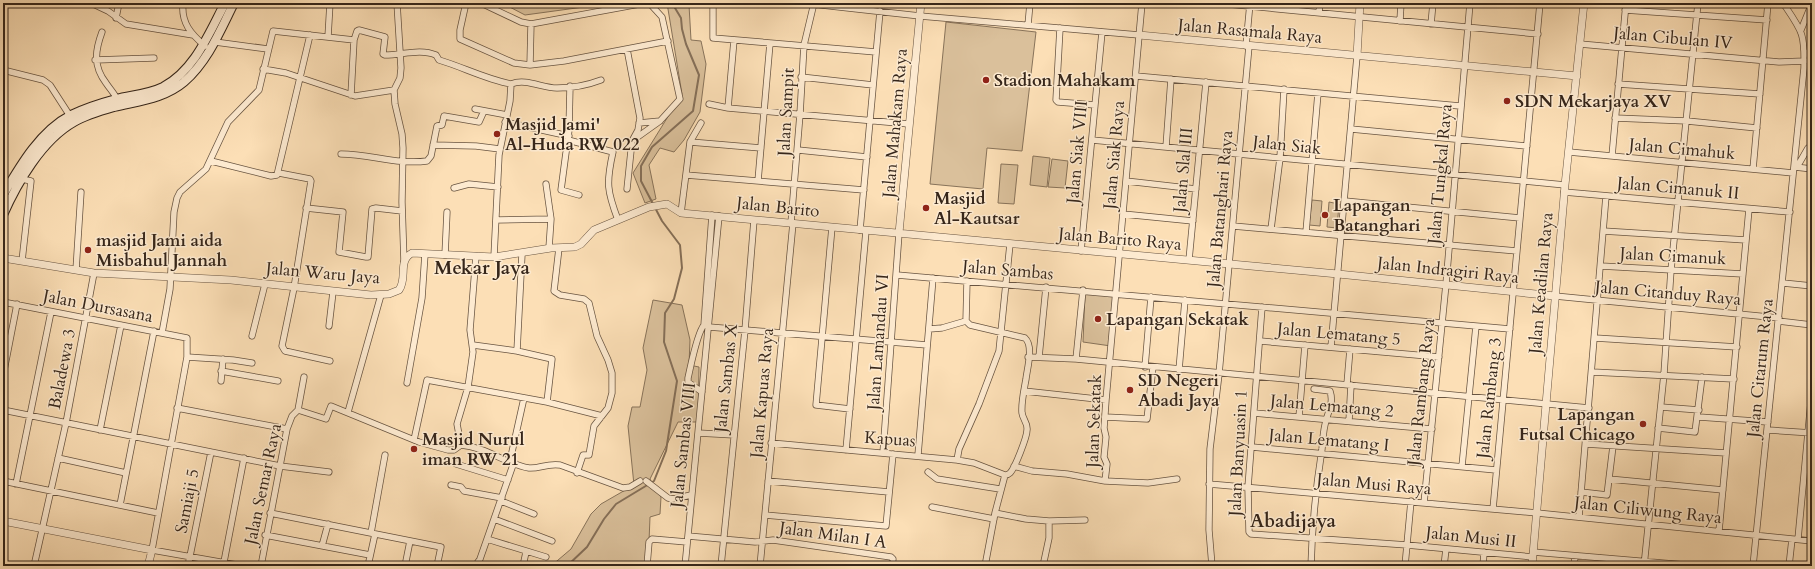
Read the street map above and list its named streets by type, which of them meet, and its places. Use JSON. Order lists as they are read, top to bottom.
{
  "streets": {
    "street": [
      "Jalan Rasamala Raya",
      "Jalan Cibulan IV",
      "Jalan Sampit",
      "Jalan Mahakam Raya",
      "Jalan Siak",
      "Jalan Cimahuk",
      "Jalan Siak VIII",
      "Jalan Siak Raya",
      "Jalan Slal III",
      "Jalan Tungkal Raya",
      "Jalan Cimanuk II",
      "Jalan Barito",
      "Jalan Batanghari Raya",
      "Jalan Barito Raya",
      "Jalan Cimanuk",
      "Jalan Sambas",
      "Jalan Indragiri Raya",
      "Jalan Waru Jaya",
      "Jalan Keadilan Raya",
      "Jalan Citanduy Raya",
      "Jalan Dursasana",
      "Jalan Lematang 5",
      "Jalan Lamandau VI",
      "Jalan Citarum Raya",
      "Baladewa 3",
      "Jalan Sambas X",
      "Jalan Rambang Raya",
      "Jalan Kapuas Raya",
      "Jalan Rambang 3",
      "Jalan Lematang 2",
      "Jalan Sekatak",
      "Kapuas",
      "Jalan Lematang I",
      "Jalan Sambas VIII",
      "Jalan Banyuasin 1",
      "Jalan Semar Raya",
      "Jalan Musi Raya",
      "Samiaji 5",
      "Jalan Ciliwung Raya",
      "Jalan Milan I A",
      "Jalan Musi II"
    ]
  },
  "crossings": [
    ["Jalan Rasamala Raya", "Jalan Sampit"],
    ["Jalan Rasamala Raya", "Jalan Mahakam Raya"],
    ["Jalan Rasamala Raya", "Jalan Siak VIII"],
    ["Jalan Rasamala Raya", "Jalan Siak Raya"],
    ["Jalan Rasamala Raya", "Jalan Tungkal Raya"],
    ["Jalan Rasamala Raya", "Jalan Batanghari Raya"],
    ["Jalan Rasamala Raya", "Jalan Keadilan Raya"],
    ["Jalan Rasamala Raya", "Jalan Rambang 3"],
    ["Jalan Cibulan IV", "Jalan Keadilan Raya"],
    ["Jalan Cibulan IV", "Jalan Citarum Raya"],
    ["Jalan Sampit", "Jalan Barito"],
    ["Jalan Sampit", "Jalan Kapuas Raya"],
    ["Jalan Mahakam Raya", "Jalan Barito"],
    ["Jalan Mahakam Raya", "Jalan Barito Raya"],
    ["Jalan Mahakam Raya", "Jalan Lamandau VI"],
    ["Jalan Siak", "Jalan Siak VIII"],
    ["Jalan Siak", "Jalan Siak Raya"],
    ["Jalan Siak", "Jalan Slal III"],
    ["Jalan Siak", "Jalan Tungkal Raya"],
    ["Jalan Siak", "Jalan Cimanuk II"],
    ["Jalan Siak", "Jalan Batanghari Raya"],
    ["Jalan Siak", "Jalan Rambang 3"],
    ["Jalan Cimahuk", "Jalan Keadilan Raya"],
    ["Jalan Cimahuk", "Jalan Citarum Raya"],
    ["Jalan Siak VIII", "Jalan Barito Raya"],
    ["Jalan Siak Raya", "Jalan Barito Raya"],
    ["Jalan Siak Raya", "Jalan Sekatak"],
    ["Jalan Slal III", "Jalan Barito Raya"],
    ["Jalan Tungkal Raya", "Jalan Indragiri Raya"],
    ["Jalan Tungkal Raya", "Jalan Rambang Raya"],
    ["Jalan Cimanuk II", "Jalan Cimanuk"],
    ["Jalan Cimanuk II", "Jalan Keadilan Raya"],
    ["Jalan Cimanuk II", "Jalan Citarum Raya"],
    ["Jalan Cimanuk II", "Jalan Rambang 3"],
    ["Jalan Barito", "Jalan Barito Raya"],
    ["Jalan Barito", "Jalan Waru Jaya"],
    ["Jalan Barito", "Jalan Lamandau VI"],
    ["Jalan Barito", "Jalan Sambas X"],
    ["Jalan Barito", "Jalan Kapuas Raya"],
    ["Jalan Barito", "Jalan Sambas VIII"],
    ["Jalan Batanghari Raya", "Jalan Barito Raya"],
    ["Jalan Batanghari Raya", "Jalan Sambas"],
    ["Jalan Batanghari Raya", "Jalan Musi Raya"],
    ["Jalan Barito Raya", "Jalan Indragiri Raya"],
    ["Jalan Barito Raya", "Jalan Lamandau VI"],
    ["Jalan Barito Raya", "Jalan Sekatak"],
    ["Jalan Cimanuk", "Jalan Citanduy Raya"],
    ["Jalan Cimanuk", "Jalan Ciliwung Raya"],
    ["Jalan Sambas", "Jalan Lamandau VI"],
    ["Jalan Sambas", "Jalan Rambang Raya"],
    ["Jalan Sambas", "Jalan Rambang 3"],
    ["Jalan Sambas", "Jalan Sekatak"],
    ["Jalan Sambas", "Jalan Banyuasin 1"],
    ["Jalan Indragiri Raya", "Jalan Keadilan Raya"],
    ["Jalan Indragiri Raya", "Jalan Citanduy Raya"],
    ["Jalan Indragiri Raya", "Jalan Rambang Raya"],
    ["Jalan Indragiri Raya", "Jalan Rambang 3"],
    ["Jalan Waru Jaya", "Baladewa 3"],
    ["Jalan Keadilan Raya", "Jalan Citanduy Raya"],
    ["Jalan Keadilan Raya", "Jalan Musi Raya"],
    ["Jalan Keadilan Raya", "Jalan Ciliwung Raya"],
    ["Jalan Keadilan Raya", "Jalan Musi II"],
    ["Jalan Citanduy Raya", "Jalan Citarum Raya"],
    ["Jalan Dursasana", "Baladewa 3"],
    ["Jalan Lematang 5", "Jalan Rambang Raya"],
    ["Jalan Lematang 5", "Jalan Banyuasin 1"],
    ["Jalan Lamandau VI", "Kapuas"],
    ["Jalan Citarum Raya", "Jalan Ciliwung Raya"],
    ["Jalan Rambang Raya", "Jalan Lematang 2"],
    ["Jalan Rambang Raya", "Jalan Lematang I"],
    ["Jalan Rambang Raya", "Jalan Musi Raya"],
    ["Jalan Kapuas Raya", "Kapuas"],
    ["Jalan Kapuas Raya", "Jalan Milan I A"],
    ["Jalan Rambang 3", "Jalan Lematang I"],
    ["Jalan Rambang 3", "Jalan Musi Raya"],
    ["Jalan Lematang 2", "Jalan Banyuasin 1"],
    ["Jalan Lematang I", "Jalan Banyuasin 1"],
    ["Jalan Banyuasin 1", "Jalan Musi Raya"],
    ["Jalan Banyuasin 1", "Jalan Musi II"],
    ["Jalan Musi Raya", "Jalan Ciliwung Raya"]
  ],
  "districts": ["Mekar Jaya", "Abadijaya"],
  "places": [
    "Stadion Mahakam",
    "SDN Mekarjaya XV",
    "Masjid Jami' Al-Huda RW 022",
    "Masjid Al-Kautsar",
    "Lapangan Batanghari",
    "masjid Jami aida Misbahul Jannah",
    "Lapangan Sekatak",
    "SD Negeri Abadi Jaya",
    "Lapangan Futsal Chicago",
    "Masjid Nurul iman RW 21"
  ]
}
